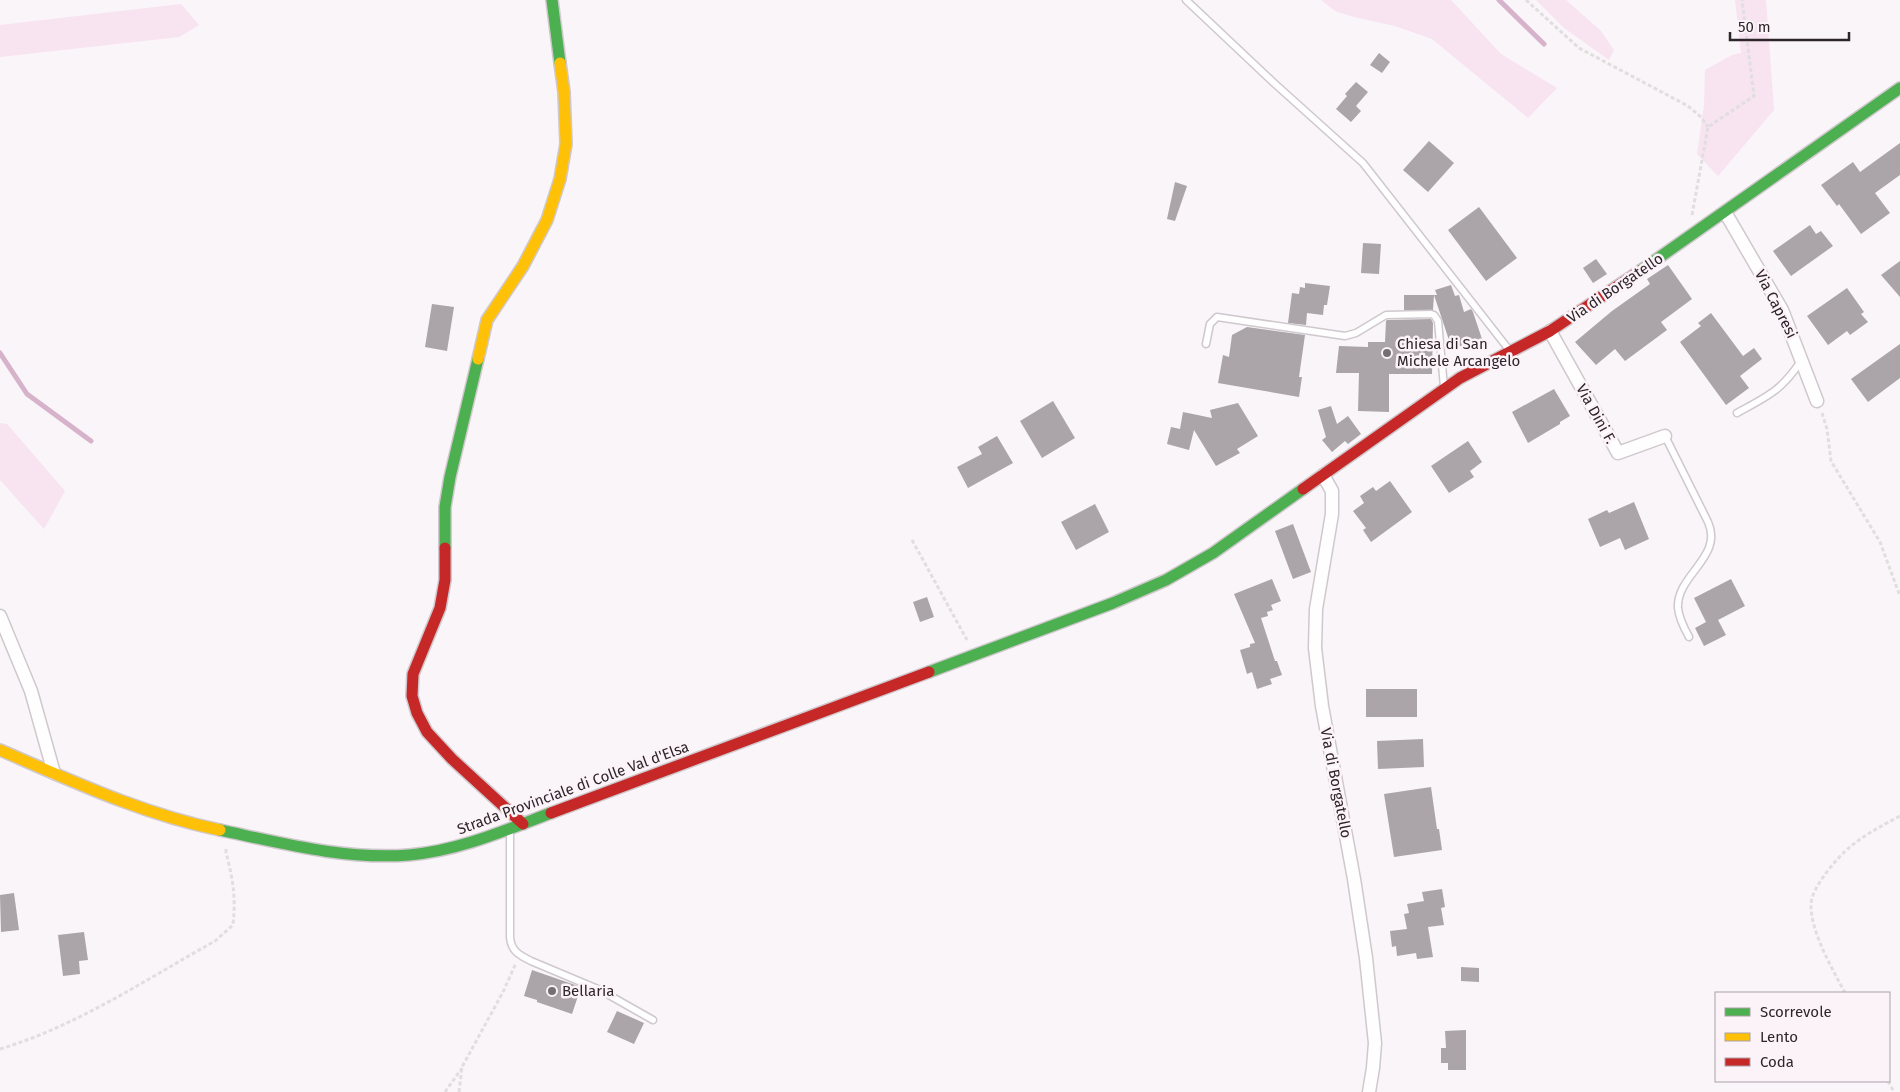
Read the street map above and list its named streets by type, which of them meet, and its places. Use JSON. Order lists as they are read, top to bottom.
{
  "streets": {
    "main road": ["Via di Borgatello", "Strada Provinciale di Colle Val d'Elsa"],
    "street": ["Via Capresi", "Via Dini F."]
  },
  "crossings": [
    ["Via di Borgatello", "Via Capresi"],
    ["Via di Borgatello", "Via Dini F."],
    ["Via di Borgatello", "Strada Provinciale di Colle Val d'Elsa"]
  ],
  "places": ["Chiesa di San Michele Arcangelo", "Bellaria"],
  "legend": ["Scorrevole", "Lento", "Coda"],
  "scale_bar": "50 m"
}
